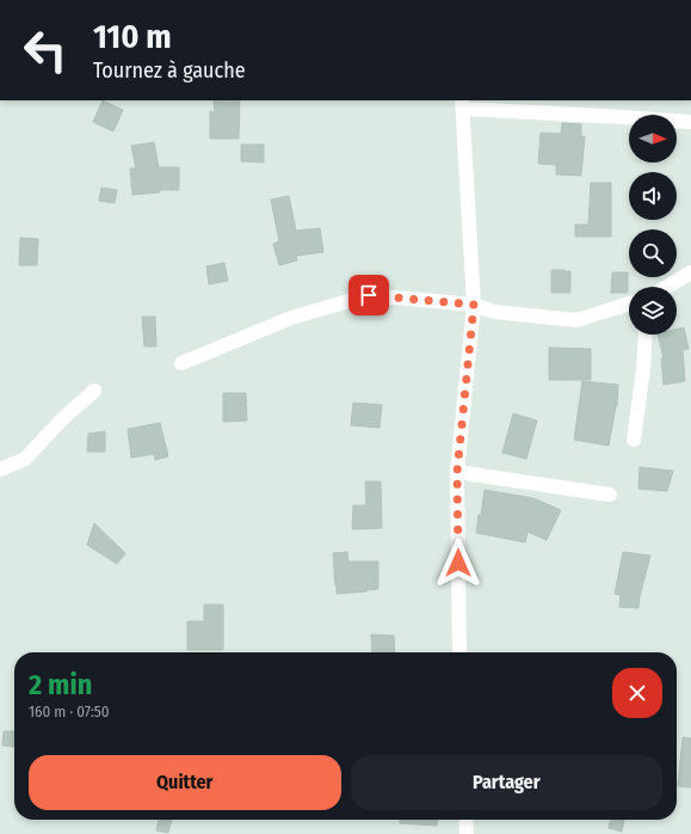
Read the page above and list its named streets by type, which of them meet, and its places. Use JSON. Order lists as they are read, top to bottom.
{
  "north": "right",
  "page": {
    "turn": ["110 m", "Tournez à gauche"],
    "heading": ["2 min", "160 m · 07:50"],
    "buttons": ["Quitter", "Partager"]
  }
}
